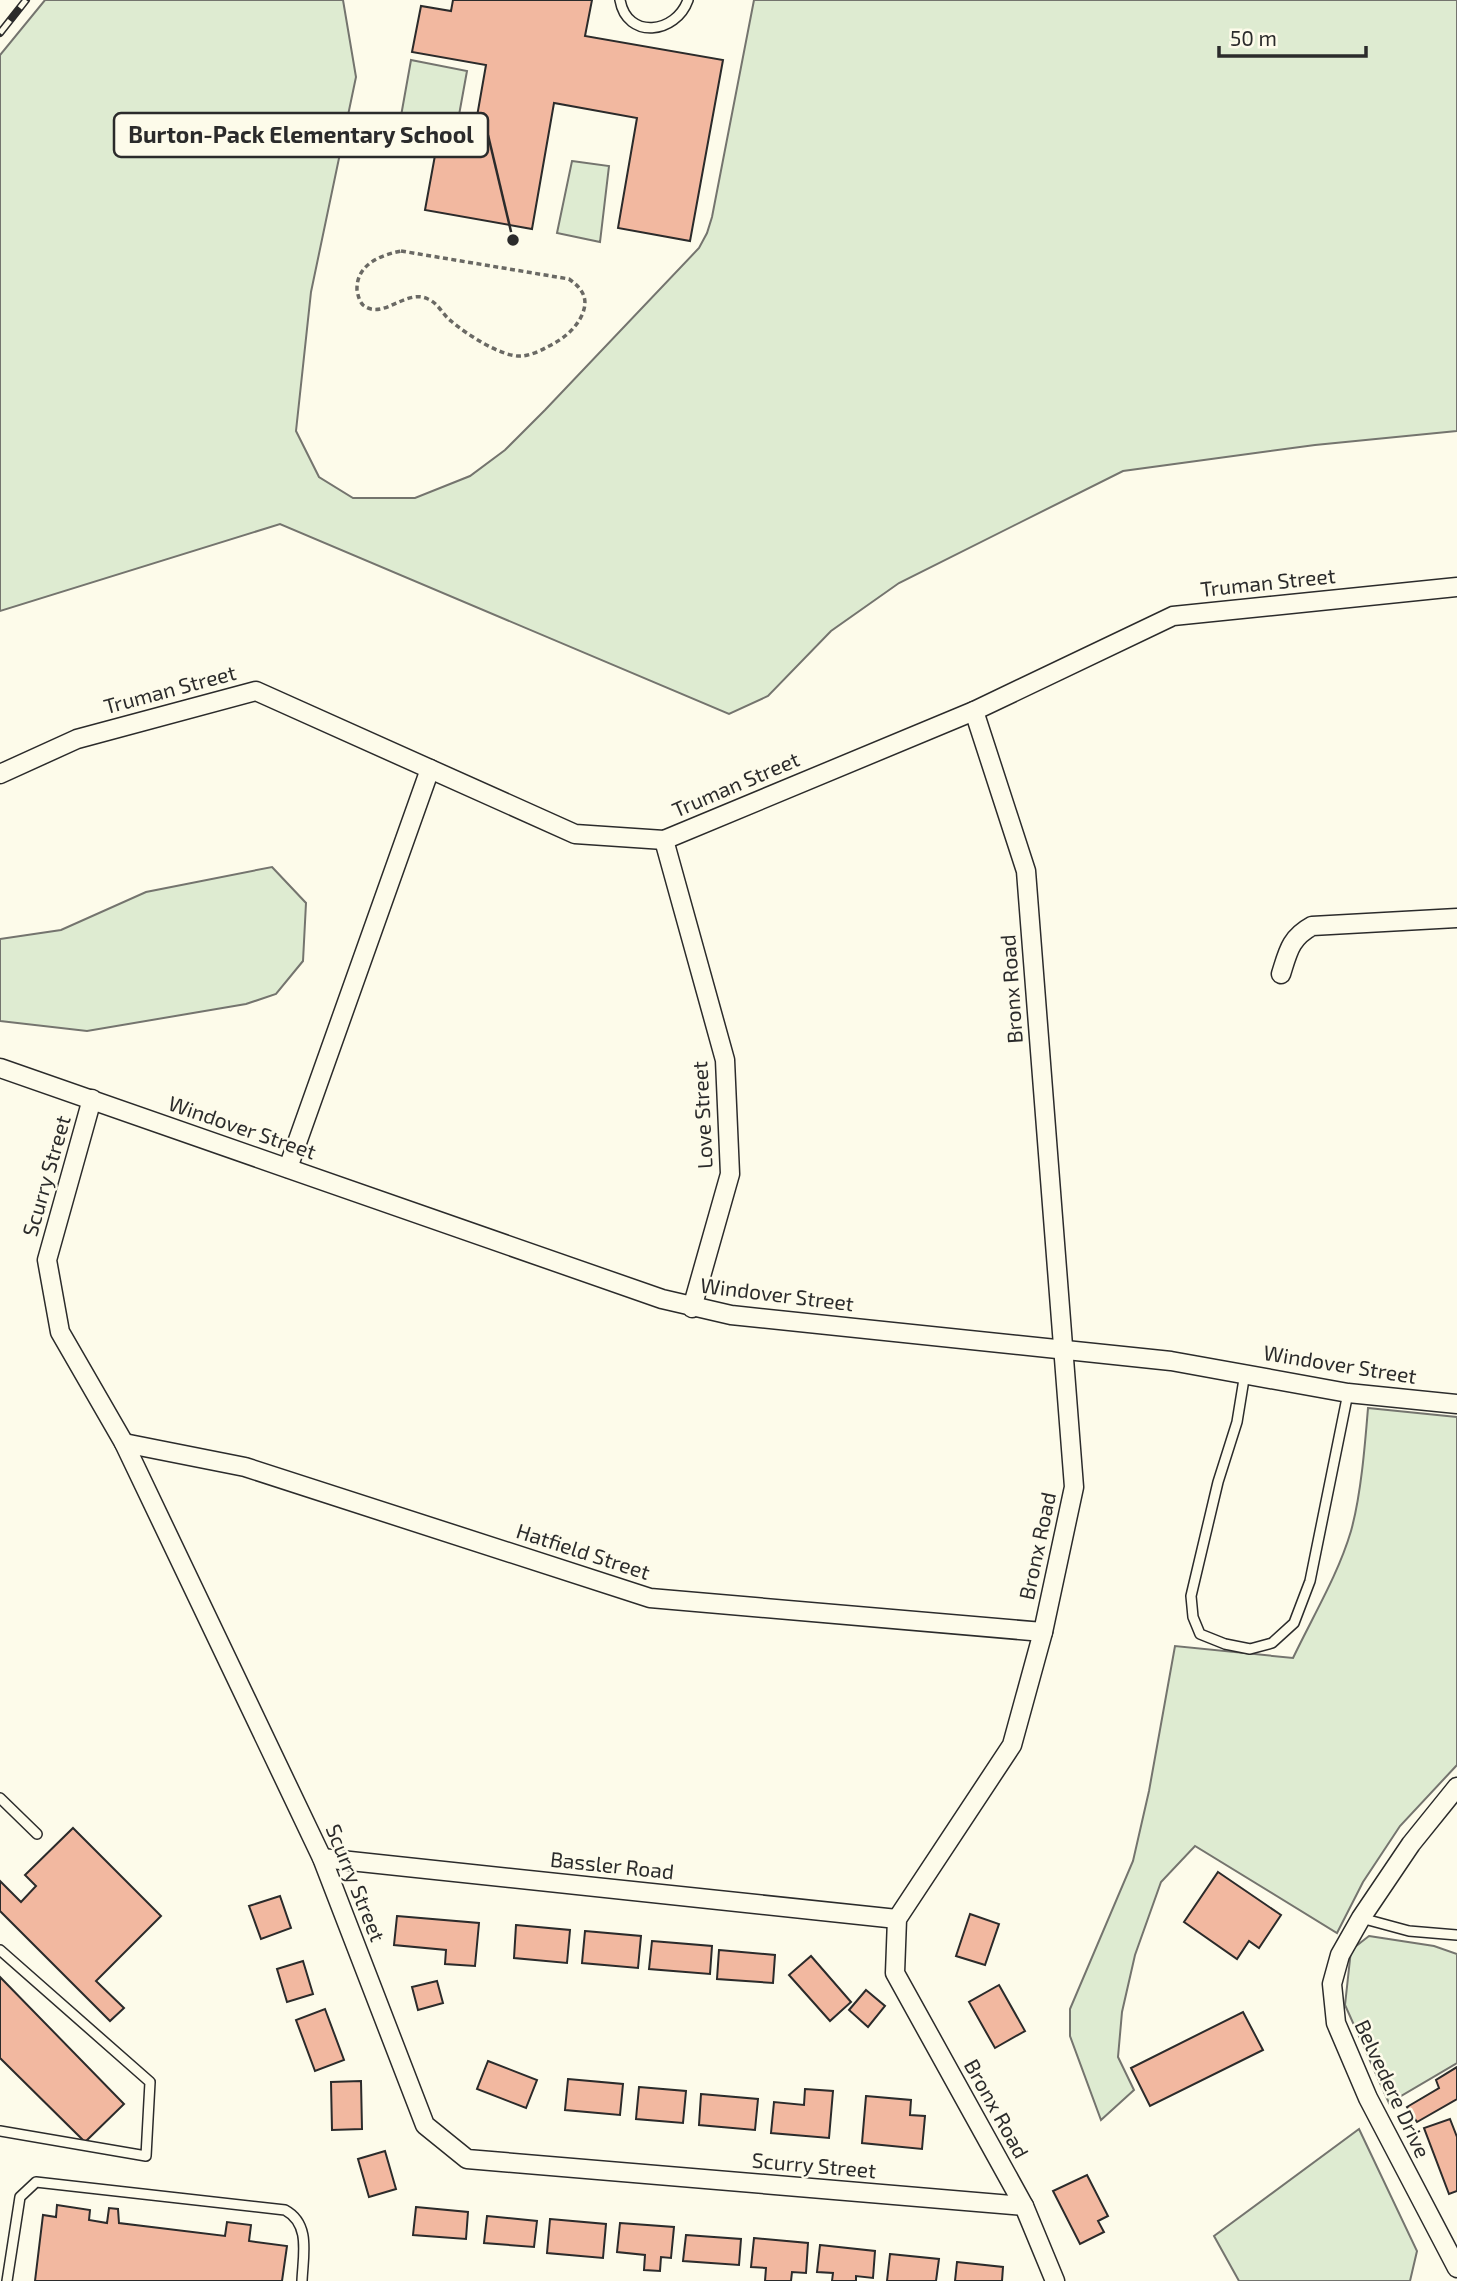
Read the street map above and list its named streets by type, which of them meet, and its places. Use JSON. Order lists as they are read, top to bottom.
{
  "streets": {
    "street": [
      "Truman Street",
      "Bronx Road",
      "Love Street",
      "Windover Street",
      "Scurry Street",
      "Hatfield Street",
      "Bassler Road",
      "Belvedere Drive"
    ]
  },
  "crossings": [
    ["Truman Street", "Bronx Road"],
    ["Truman Street", "Love Street"],
    ["Bronx Road", "Windover Street"],
    ["Bronx Road", "Scurry Street"],
    ["Bronx Road", "Hatfield Street"],
    ["Bronx Road", "Bassler Road"],
    ["Love Street", "Windover Street"],
    ["Windover Street", "Scurry Street"],
    ["Scurry Street", "Hatfield Street"],
    ["Scurry Street", "Bassler Road"]
  ],
  "places": ["Burton-Pack Elementary School"],
  "scale_bar": "50 m"
}
